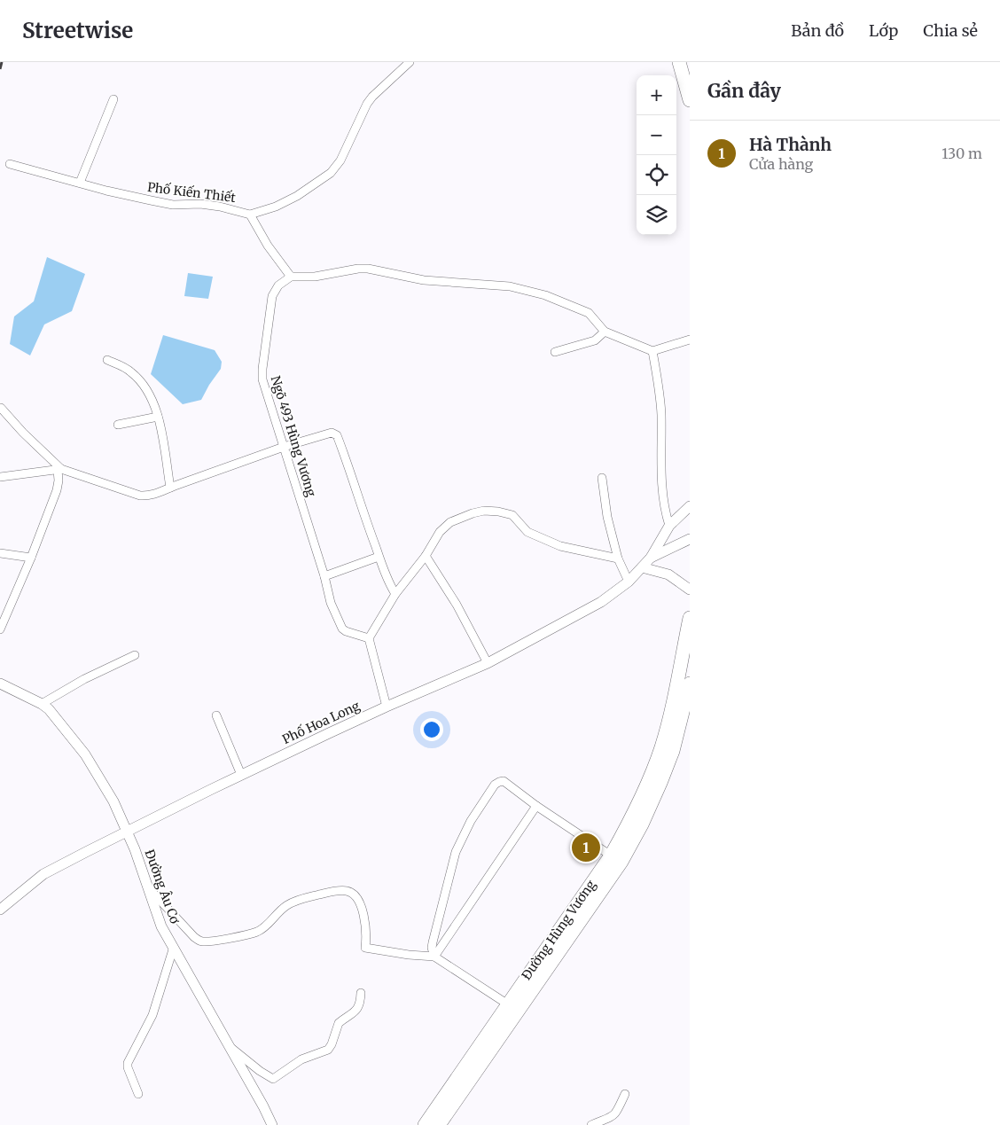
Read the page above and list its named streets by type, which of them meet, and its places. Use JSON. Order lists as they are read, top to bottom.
{
  "streets": {
    "main road": ["Đường Hùng Vương"],
    "street": [
      "Phố Kiến Thiết",
      "Ngõ 493 Hùng Vương",
      "Phố Hoa Long",
      "Đường Âu Cơ"
    ]
  },
  "crossings": [
    ["Phố Hoa Long", "Đường Âu Cơ"]
  ],
  "page": {
    "header": "Streetwise",
    "nav": ["Bản đồ", "Lớp", "Chia sẻ"],
    "heading": "Gần đây",
    "map_buttons": ["+", "−"],
    "list": [
      {
        "mark": "1",
        "name": "Hà Thành",
        "note": "Cửa hàng",
        "value": "130 m"
      }
    ],
    "pins": "1"
  }
}
